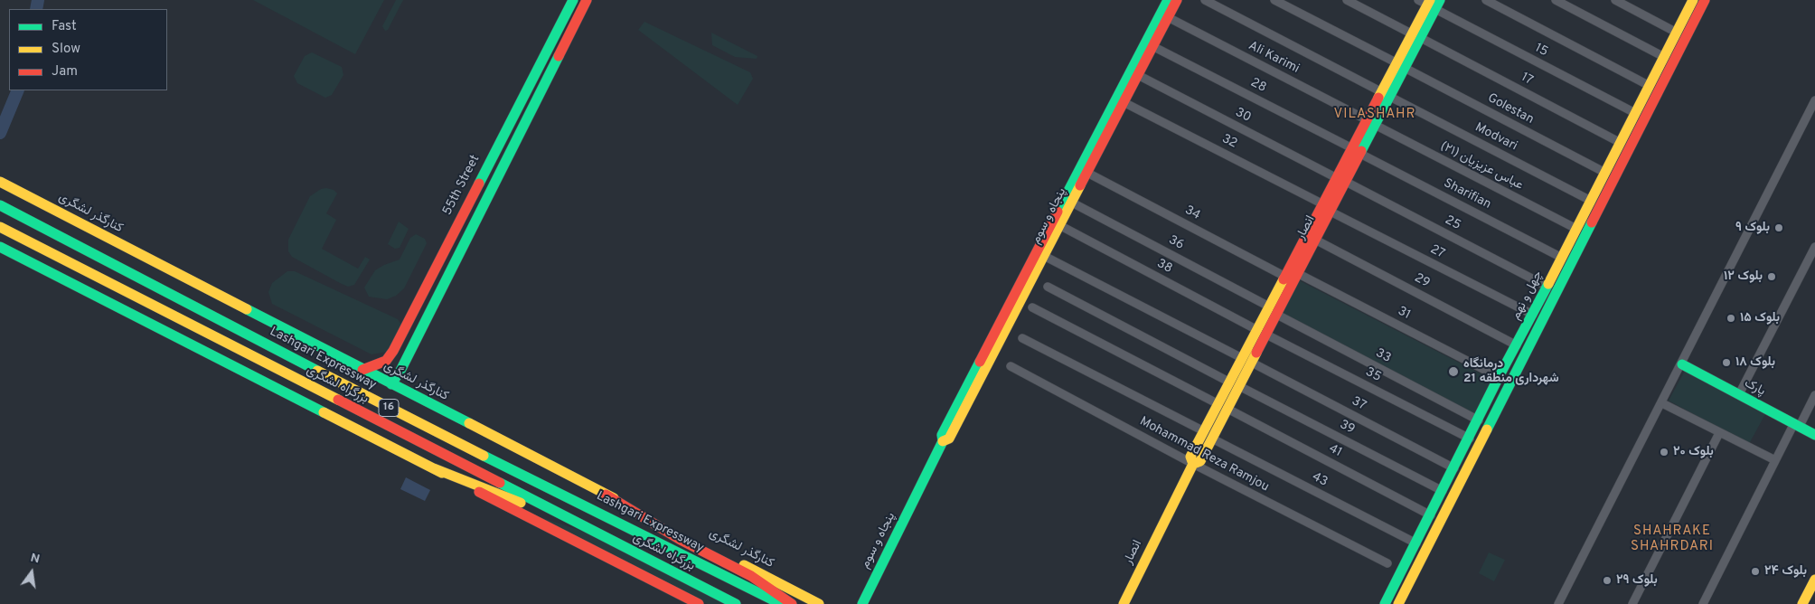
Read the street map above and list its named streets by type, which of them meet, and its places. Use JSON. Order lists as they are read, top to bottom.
{
  "streets": {
    "main road": [
      "55th Street",
      "کنارگذر لشگری",
      "پنجاه و سوم",
      "انصار",
      "چهل و نهم",
      "Lashgari Expressway",
      "بزرگراه لشگری",
      "پارک",
      "16"
    ],
    "street": [
      "15",
      "Ali Karimi",
      "17",
      "28",
      "Golestan",
      "30",
      "Modvari",
      "32",
      "عباس عزیزیان (۲۱)",
      "Sharifian",
      "34",
      "25",
      "36",
      "27",
      "38",
      "29",
      "31",
      "33",
      "35",
      "37",
      "39",
      "41",
      "Mohammad Reza Ramjou",
      "43"
    ]
  },
  "crossings": [
    ["15", "انصار"],
    ["15", "چهل و نهم"],
    ["Ali Karimi", "عباس عزیزیان (۲۱)"],
    ["Ali Karimi", "پنجاه و سوم"],
    ["Ali Karimi", "انصار"],
    ["17", "انصار"],
    ["17", "چهل و نهم"],
    ["28", "Sharifian"],
    ["28", "پنجاه و سوم"],
    ["28", "انصار"],
    ["Golestan", "انصار"],
    ["Golestan", "چهل و نهم"],
    ["30", "پنجاه و سوم"],
    ["30", "25"],
    ["30", "انصار"],
    ["Modvari", "انصار"],
    ["Modvari", "چهل و نهم"],
    ["32", "پنجاه و سوم"],
    ["32", "انصار"],
    ["32", "27"],
    ["عباس عزیزیان (۲۱)", "انصار"],
    ["عباس عزیزیان (۲۱)", "چهل و نهم"],
    ["Sharifian", "انصار"],
    ["Sharifian", "چهل و نهم"],
    ["34", "پنجاه و سوم"],
    ["34", "انصار"],
    ["34", "31"],
    ["پنجاه و سوم", "36"],
    ["پنجاه و سوم", "38"],
    ["پنجاه و سوم", "37"],
    ["25", "انصار"],
    ["25", "چهل و نهم"],
    ["انصار", "36"],
    ["انصار", "27"],
    ["انصار", "38"],
    ["انصار", "29"],
    ["انصار", "31"],
    ["انصار", "33"],
    ["انصار", "35"],
    ["انصار", "37"],
    ["انصار", "39"],
    ["انصار", "41"],
    ["انصار", "Mohammad Reza Ramjou"],
    ["انصار", "43"],
    ["36", "33"],
    ["27", "چهل و نهم"],
    ["38", "35"],
    ["29", "چهل و نهم"],
    ["چهل و نهم", "31"],
    ["چهل و نهم", "33"],
    ["چهل و نهم", "35"],
    ["چهل و نهم", "37"],
    ["چهل و نهم", "39"],
    ["چهل و نهم", "41"],
    ["چهل و نهم", "43"]
  ],
  "districts": ["VILASHAHR", "SHAHRAKE SHAHRDARI"],
  "places": [
    "بلوک ۹",
    "بلوک ۱۲",
    "بلوک ۱۵",
    "بلوک ۱۸",
    "درمانگاه شهرداری منطقه 21",
    "بلوک ۲۰",
    "بلوک ۲۴",
    "بلوک ۲۹"
  ],
  "legend": ["Fast", "Slow", "Jam"],
  "north": "top"
}
